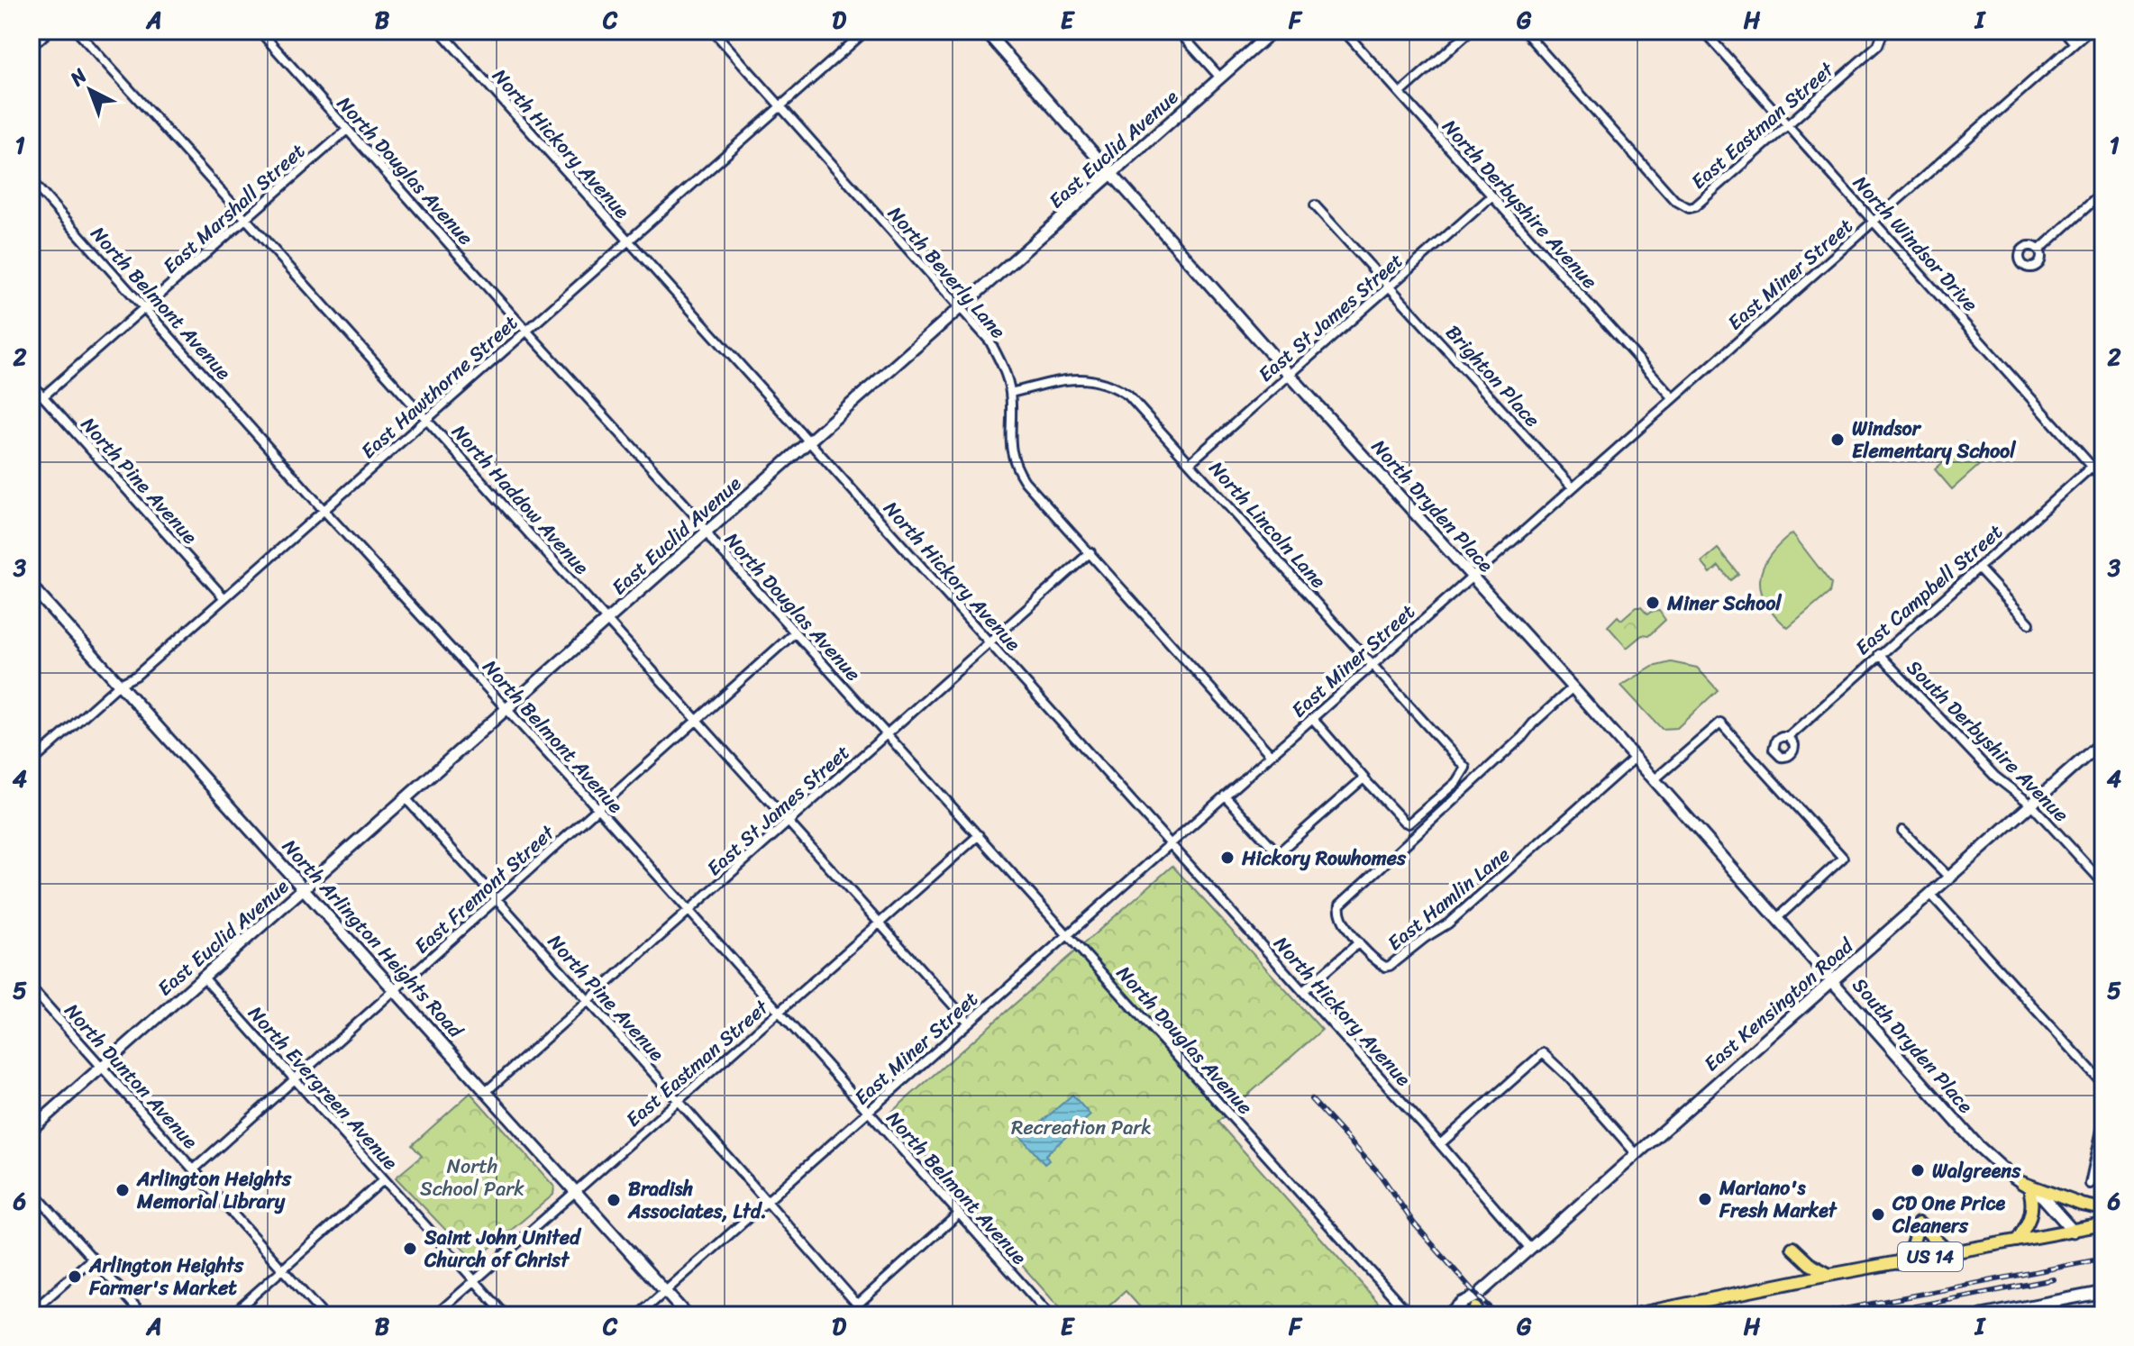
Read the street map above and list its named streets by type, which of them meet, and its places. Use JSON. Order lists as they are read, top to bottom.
{
  "streets": {
    "main road": ["US 14"],
    "street": [
      "East Eastman Street",
      "North Hickory Avenue",
      "East Euclid Avenue",
      "North Douglas Avenue",
      "North Derbyshire Avenue",
      "East Marshall Street",
      "North Windsor Drive",
      "North Beverly Lane",
      "East Miner Street",
      "North Belmont Avenue",
      "East St James Street",
      "Brighton Place",
      "East Hawthorne Street",
      "North Pine Avenue",
      "North Haddow Avenue",
      "North Dryden Place",
      "North Lincoln Lane",
      "East Campbell Street",
      "South Derbyshire Avenue",
      "East Fremont Street",
      "East Hamlin Lane",
      "North Arlington Heights Road",
      "East Kensington Road",
      "South Dryden Place",
      "North Dunton Avenue",
      "North Evergreen Avenue"
    ]
  },
  "crossings": [
    ["East Eastman Street", "North Douglas Avenue"],
    ["East Eastman Street", "North Windsor Drive"],
    ["East Eastman Street", "North Belmont Avenue"],
    ["East Eastman Street", "North Pine Avenue"],
    ["East Eastman Street", "North Haddow Avenue"],
    ["East Eastman Street", "North Arlington Heights Road"],
    ["East Eastman Street", "North Evergreen Avenue"],
    ["North Hickory Avenue", "East Euclid Avenue"],
    ["North Hickory Avenue", "East Miner Street"],
    ["North Hickory Avenue", "East St James Street"],
    ["North Hickory Avenue", "East Hawthorne Street"],
    ["North Hickory Avenue", "East Kensington Road"],
    ["East Euclid Avenue", "North Douglas Avenue"],
    ["East Euclid Avenue", "North Beverly Lane"],
    ["East Euclid Avenue", "North Belmont Avenue"],
    ["East Euclid Avenue", "North Pine Avenue"],
    ["East Euclid Avenue", "North Haddow Avenue"],
    ["East Euclid Avenue", "North Dryden Place"],
    ["East Euclid Avenue", "North Arlington Heights Road"],
    ["East Euclid Avenue", "North Dunton Avenue"],
    ["East Euclid Avenue", "North Evergreen Avenue"],
    ["North Douglas Avenue", "East Marshall Street"],
    ["North Douglas Avenue", "East Miner Street"],
    ["North Douglas Avenue", "East St James Street"],
    ["North Douglas Avenue", "East Hawthorne Street"],
    ["North Douglas Avenue", "East Fremont Street"],
    ["North Derbyshire Avenue", "East Miner Street"],
    ["North Derbyshire Avenue", "East St James Street"],
    ["East Marshall Street", "North Belmont Avenue"],
    ["East Marshall Street", "North Pine Avenue"],
    ["East Marshall Street", "North Haddow Avenue"],
    ["North Windsor Drive", "East Miner Street"],
    ["North Windsor Drive", "East Campbell Street"],
    ["North Beverly Lane", "East Miner Street"],
    ["North Beverly Lane", "East St James Street"],
    ["North Beverly Lane", "East Hawthorne Street"],
    ["North Beverly Lane", "North Lincoln Lane"],
    ["East Miner Street", "North Belmont Avenue"],
    ["East Miner Street", "Brighton Place"],
    ["East Miner Street", "North Pine Avenue"],
    ["East Miner Street", "North Haddow Avenue"],
    ["East Miner Street", "North Dryden Place"],
    ["East Miner Street", "North Lincoln Lane"],
    ["East Miner Street", "North Arlington Heights Road"],
    ["North Belmont Avenue", "East St James Street"],
    ["North Belmont Avenue", "East Hawthorne Street"],
    ["North Belmont Avenue", "East Fremont Street"],
    ["East St James Street", "Brighton Place"],
    ["East St James Street", "North Pine Avenue"],
    ["East St James Street", "North Haddow Avenue"],
    ["East St James Street", "North Dryden Place"],
    ["East St James Street", "North Lincoln Lane"],
    ["East St James Street", "North Arlington Heights Road"],
    ["East Hawthorne Street", "North Pine Avenue"],
    ["East Hawthorne Street", "North Haddow Avenue"],
    ["East Hawthorne Street", "North Arlington Heights Road"],
    ["North Pine Avenue", "East Fremont Street"],
    ["North Haddow Avenue", "East Fremont Street"],
    ["North Dryden Place", "East Hamlin Lane"],
    ["North Dryden Place", "South Dryden Place"],
    ["East Campbell Street", "South Derbyshire Avenue"],
    ["South Derbyshire Avenue", "East Kensington Road"],
    ["East Fremont Street", "North Arlington Heights Road"],
    ["East Fremont Street", "North Dunton Avenue"],
    ["East Fremont Street", "North Evergreen Avenue"],
    ["East Kensington Road", "South Dryden Place"],
    ["South Dryden Place", "US 14"]
  ],
  "parks": ["Recreation Park", "North School Park"],
  "places": [
    "Windsor Elementary School",
    "Miner School",
    "Hickory Rowhomes",
    "Walgreens",
    "Arlington Heights Memorial Library",
    "Mariano's Fresh Market",
    "Bradish Associates, Ltd.",
    "CD One Price Cleaners",
    "Saint John United Church of Christ",
    "Arlington Heights Farmer's Market"
  ],
  "north": "top left",
  "grid": {
    "columns": [
      "A",
      "B",
      "C",
      "D",
      "E",
      "F",
      "G",
      "H",
      "I"
    ],
    "rows": [
      "1",
      "2",
      "3",
      "4",
      "5",
      "6"
    ]
  }
}
